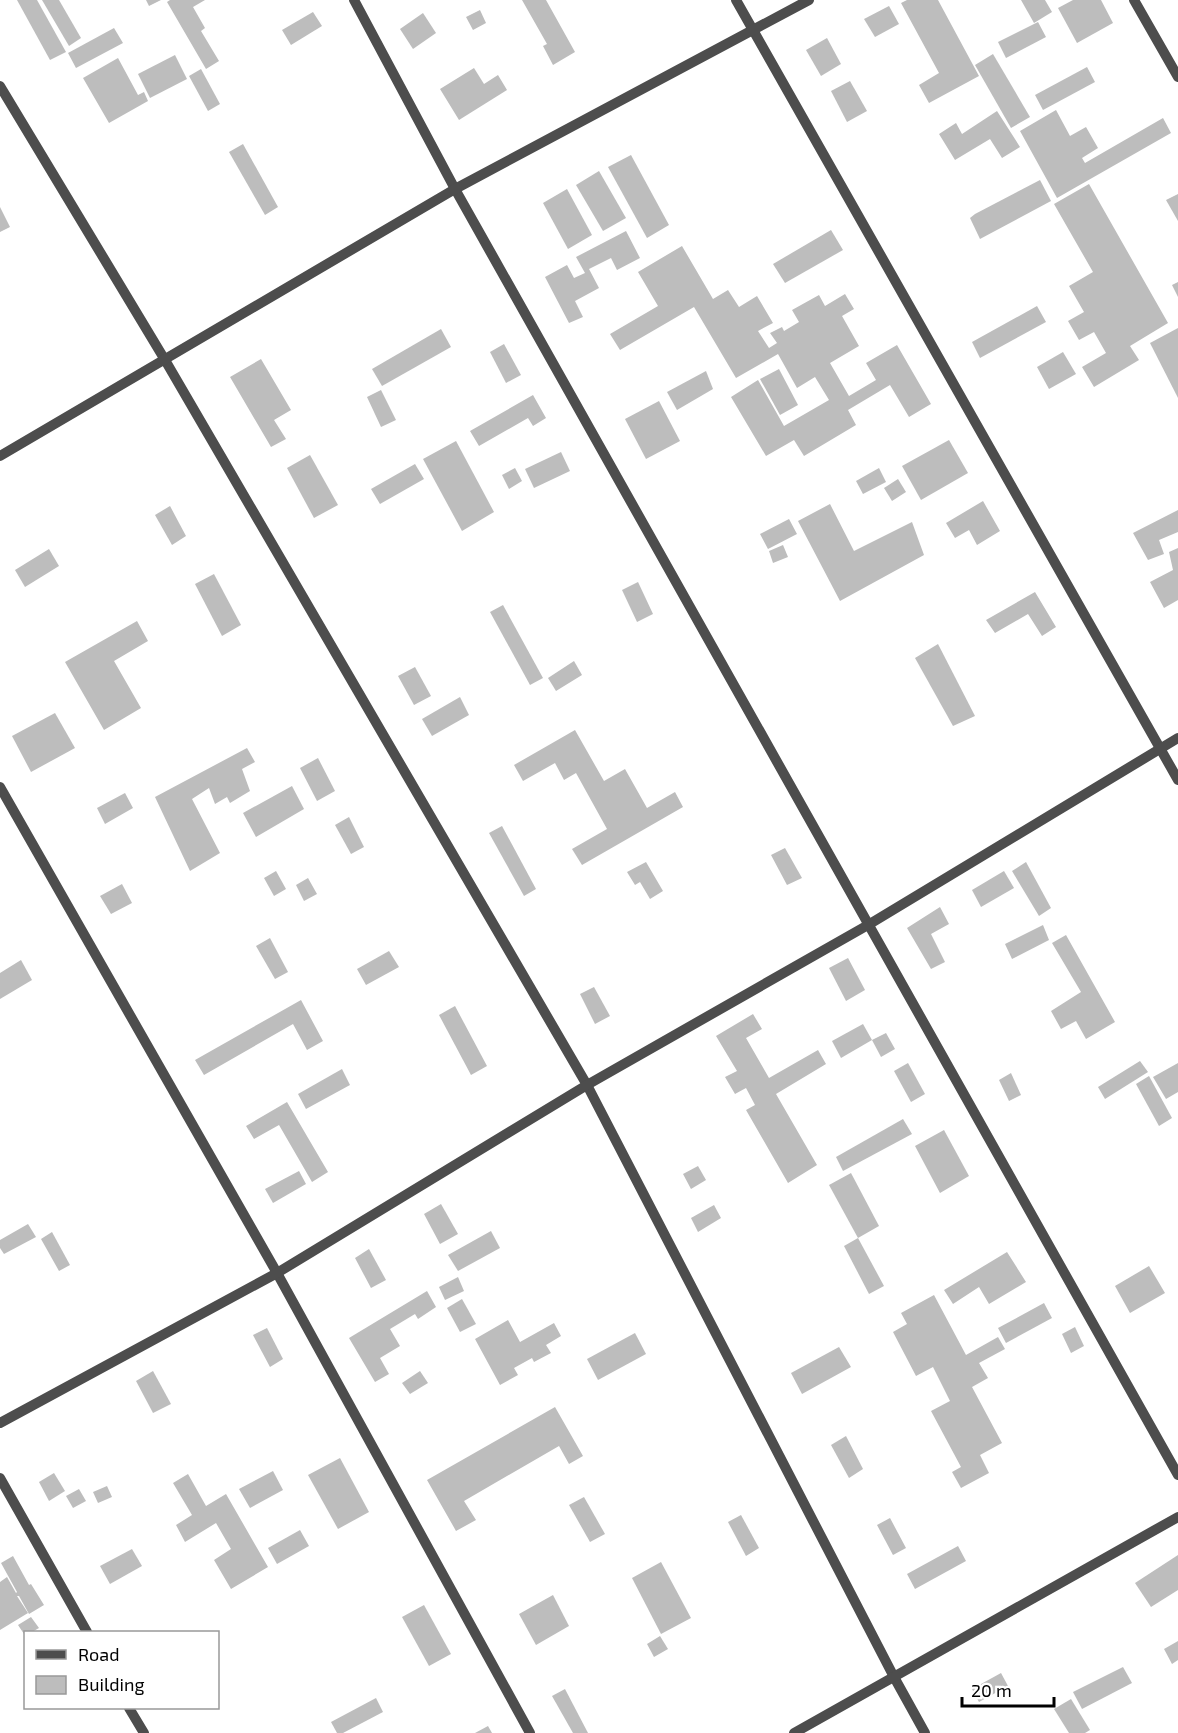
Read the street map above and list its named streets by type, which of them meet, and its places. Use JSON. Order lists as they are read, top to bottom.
{
  "legend": ["Road", "Building"],
  "scale_bar": "20 m"
}
